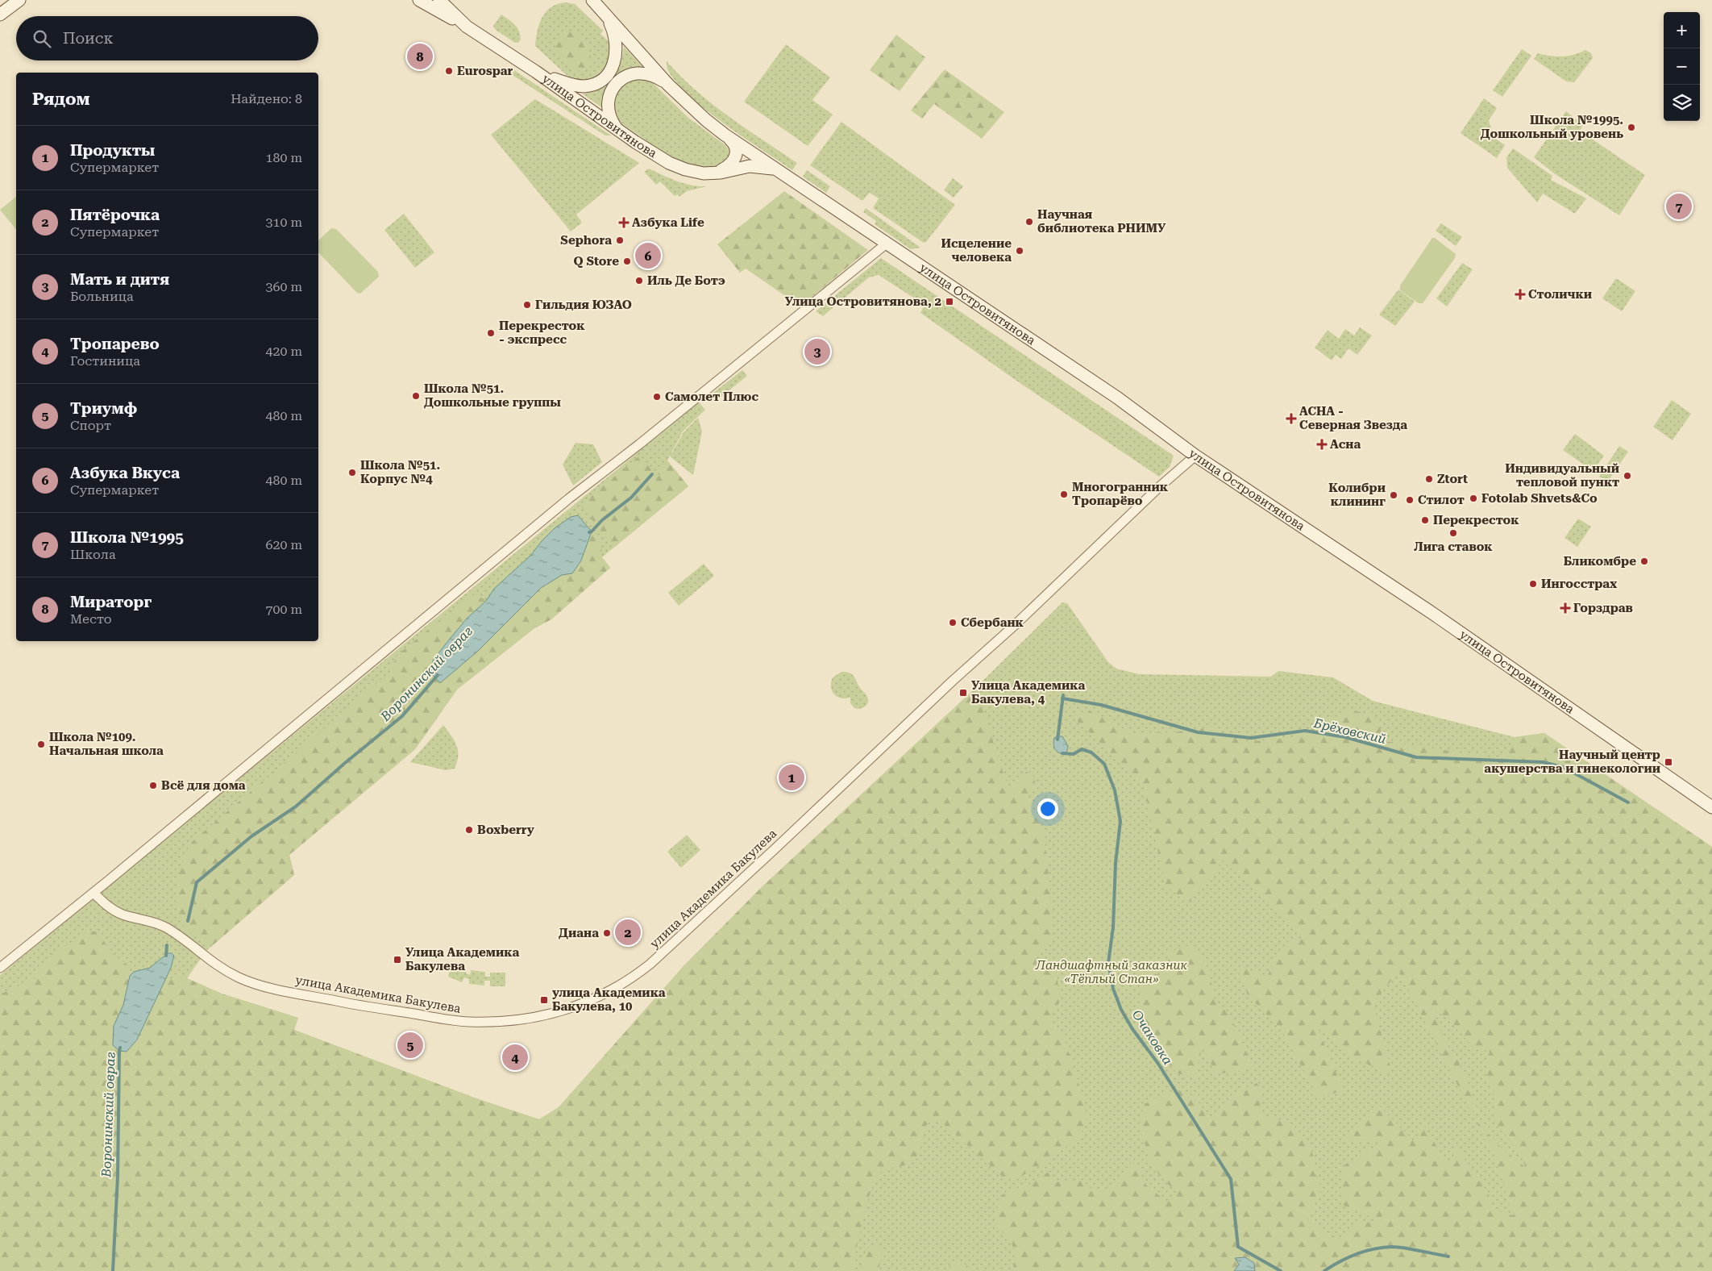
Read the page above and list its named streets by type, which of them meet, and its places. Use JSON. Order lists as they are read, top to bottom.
{
  "streets": {
    "main road": ["улица Островитянова"],
    "street": ["улица Академика Бакулева"]
  },
  "crossings": [
    ["улица Островитянова", "улица Академика Бакулева"]
  ],
  "water": ["Воронинский овраг", "Брёховский", "Очаковка"],
  "parks": ["Ландшафтный заказник «Тёплый Стан»"],
  "places": {
    "other": [
      "Eurospar",
      "Школа №1995. Дошкольный уровень",
      "Научная библиотека РНИМУ",
      "Sephora",
      "Исцеление человека",
      "Q Store",
      "Иль Де Ботэ",
      "Гильдия ЮЗАО",
      "Перекресток - экспресс",
      "Школа №51. Дошкольные группы",
      "Самолет Плюс",
      "Школа №51. Корпус №4",
      "Индивидуальный тепловой пункт",
      "Ztort",
      "Многогранник Тропарёво",
      "Колибри клининг",
      "Fotolab Shvets&Co",
      "Стилот",
      "Перекресток",
      "Лига ставок",
      "Бликомбре",
      "Ингосстрах",
      "Сбербанк",
      "Школа №109. Начальная школа",
      "Всё для дома",
      "Boxberry",
      "Диана"
    ],
    "health": [
      "Азбука Life",
      "Столички",
      "АСНА - Северная Звезда",
      "Асна",
      "Горздрав"
    ],
    "transit": [
      "Улица Островитянова, 2",
      "Улица Академика Бакулева, 4",
      "Научный центр акушерства и гинекологии",
      "Улица Академика Бакулева",
      "улица Академика Бакулева, 10"
    ]
  },
  "page": {
    "map_buttons": ["+", "−"],
    "search": "Поиск",
    "pins": [
      "8",
      "7",
      "6",
      "3",
      "1",
      "2",
      "5",
      "4"
    ],
    "heading": ["Рядом", "Найдено: 8"],
    "list": [
      {
        "mark": "1",
        "name": "Продукты",
        "note": "Супермаркет",
        "value": "180 m"
      },
      {
        "mark": "2",
        "name": "Пятёрочка",
        "note": "Супермаркет",
        "value": "310 m"
      },
      {
        "mark": "3",
        "name": "Мать и дитя",
        "note": "Больница",
        "value": "360 m"
      },
      {
        "mark": "4",
        "name": "Тропарево",
        "note": "Гостиница",
        "value": "420 m"
      },
      {
        "mark": "5",
        "name": "Триумф",
        "note": "Спорт",
        "value": "480 m"
      },
      {
        "mark": "6",
        "name": "Азбука Вкуса",
        "note": "Супермаркет",
        "value": "480 m"
      },
      {
        "mark": "7",
        "name": "Школа №1995",
        "note": "Школа",
        "value": "620 m"
      },
      {
        "mark": "8",
        "name": "Мираторг",
        "note": "Место",
        "value": "700 m"
      }
    ]
  }
}
